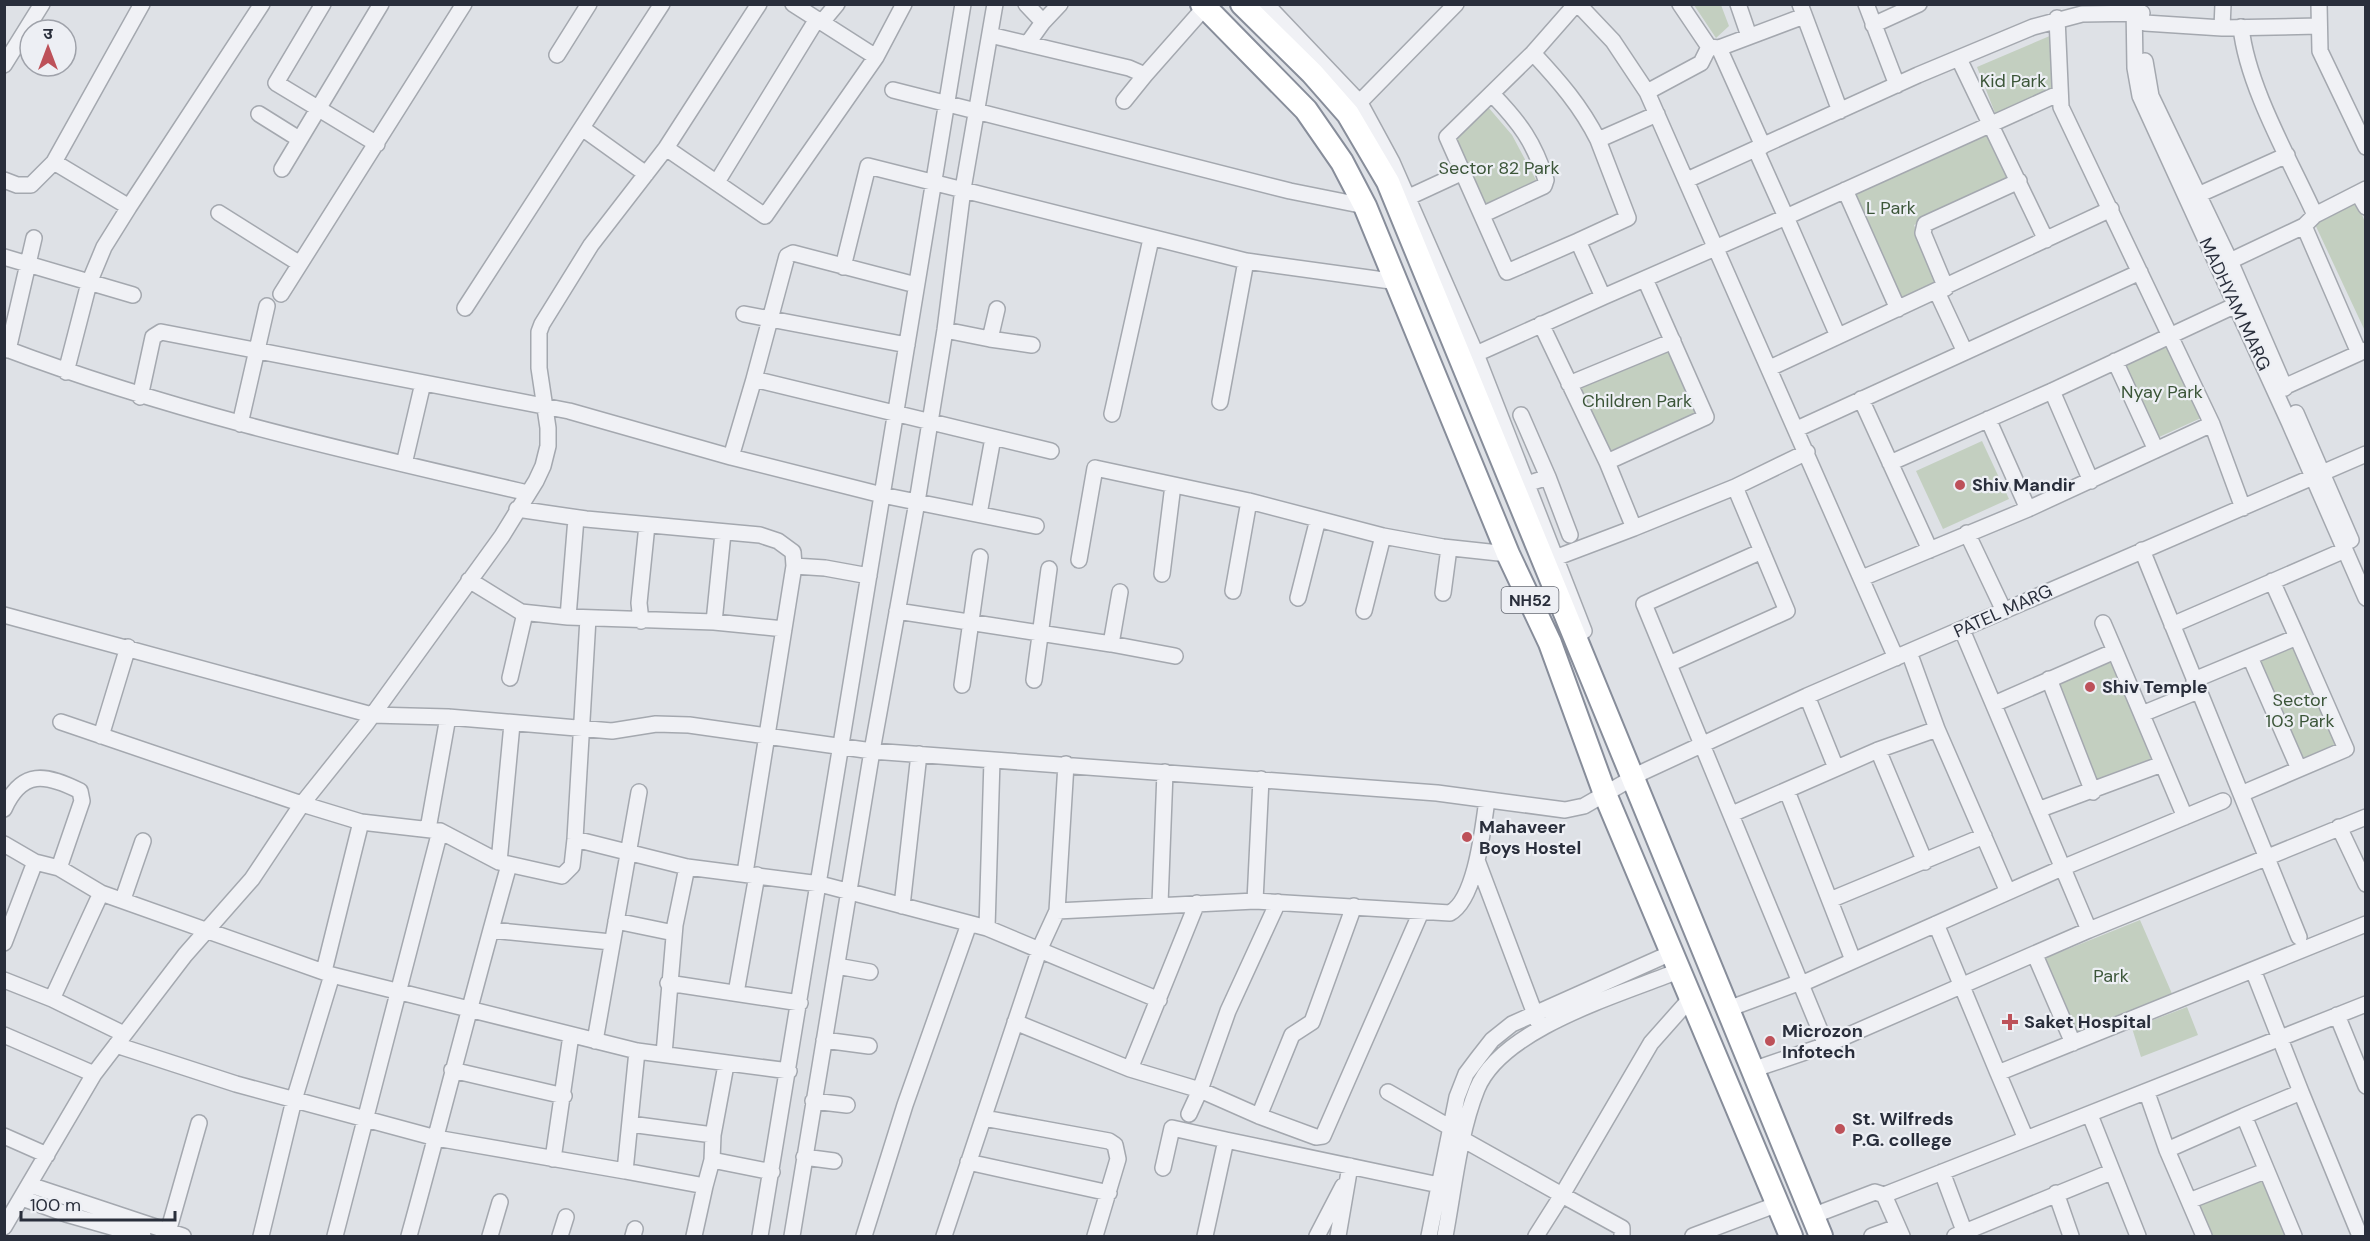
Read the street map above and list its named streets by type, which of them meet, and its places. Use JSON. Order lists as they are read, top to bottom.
{
  "streets": {
    "highway": ["NH52"],
    "street": ["MADHYAM MARG", "PATEL MARG"]
  },
  "crossings": [
    ["MADHYAM MARG", "PATEL MARG"],
    ["NH52", "PATEL MARG"]
  ],
  "parks": [
    "Kid Park",
    "Sector 82 Park",
    "L Park",
    "Nyay Park",
    "Children Park",
    "Sector 103 Park",
    "Park"
  ],
  "places": {
    "other": [
      "Shiv Mandir",
      "Shiv Temple",
      "Mahaveer Boys Hostel",
      "Microzon Infotech",
      "St. Wilfreds P.G. college"
    ],
    "health": ["Saket Hospital"]
  },
  "scale_bar": "100 m",
  "north": "top"
}
